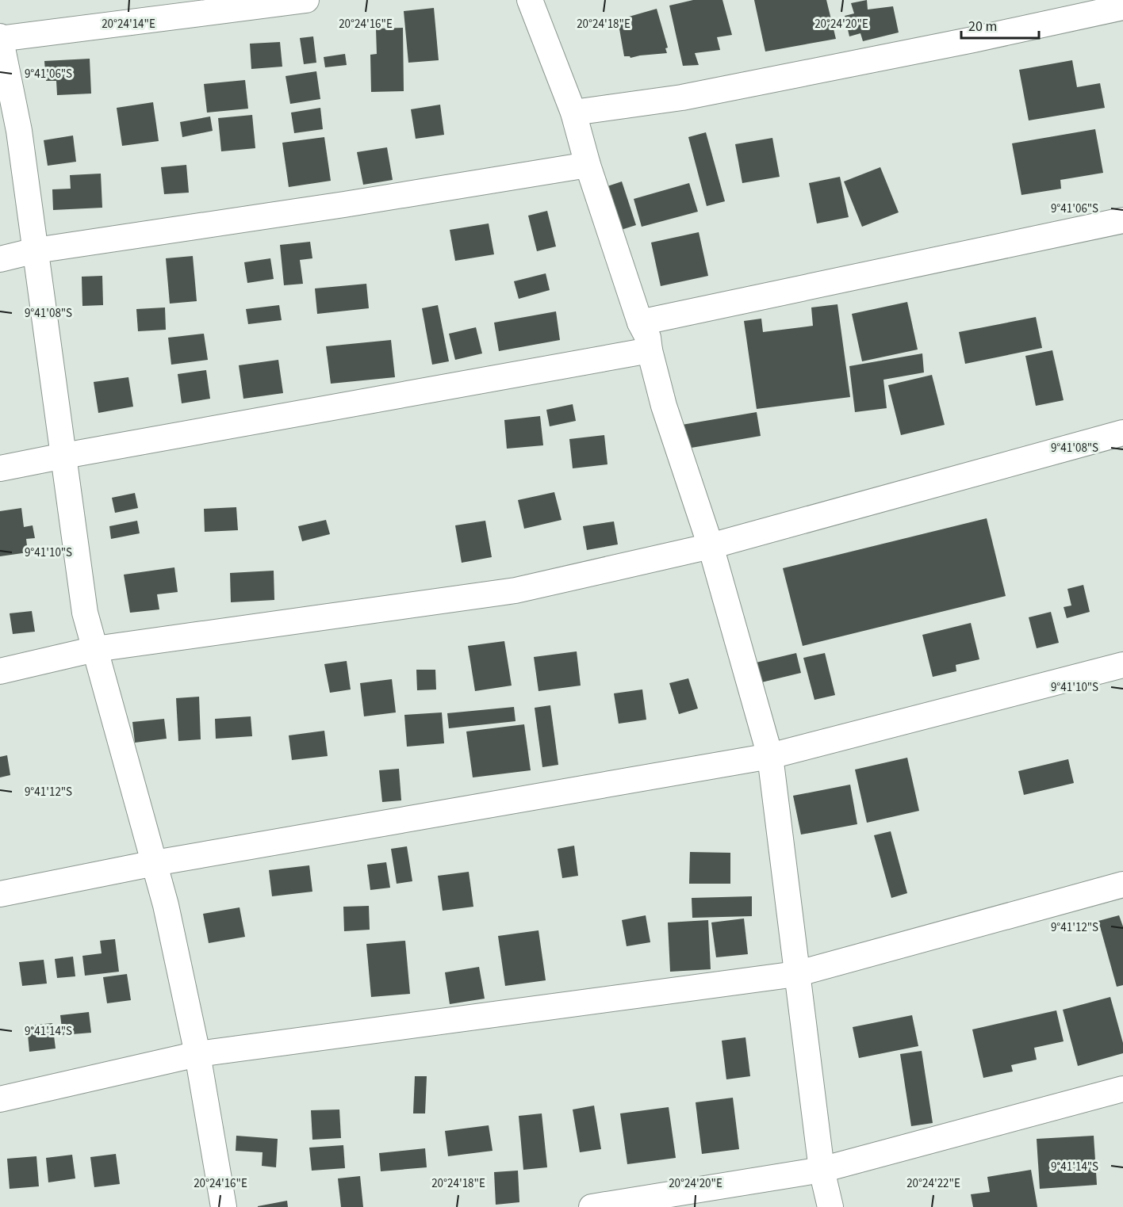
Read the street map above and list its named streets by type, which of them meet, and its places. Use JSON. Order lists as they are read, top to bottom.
{
  "scale_bar": "20 m",
  "coordinates": [
    "20°24'14\"E",
    "20°24'16\"E",
    "20°24'18\"E",
    "20°24'20\"E",
    "9°41'06\"S",
    "9°41'08\"S",
    "9°41'10\"S",
    "9°41'12\"S",
    "9°41'14\"S",
    "20°24'22\"E"
  ]
}
